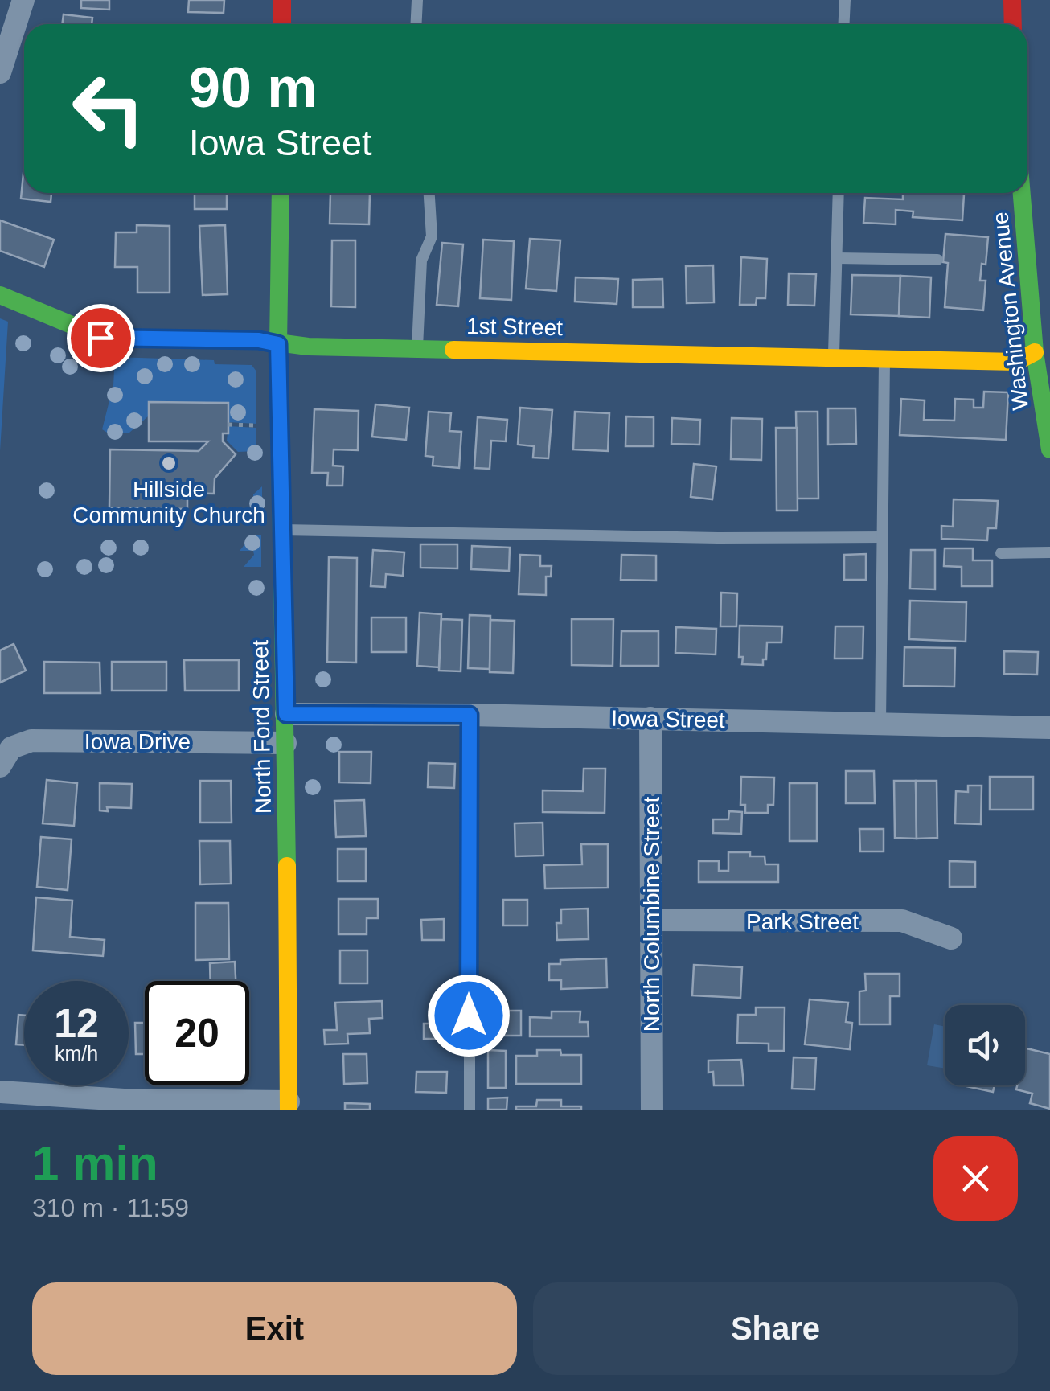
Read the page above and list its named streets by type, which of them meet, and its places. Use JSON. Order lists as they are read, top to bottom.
{
  "streets": {
    "street": [
      "Washington Avenue",
      "1st Street",
      "Iowa Street",
      "North Ford Street",
      "Iowa Drive",
      "North Columbine Street",
      "Park Street"
    ]
  },
  "crossings": [
    ["Washington Avenue", "1st Street"],
    ["1st Street", "North Ford Street"],
    ["Iowa Street", "North Ford Street"],
    ["Iowa Street", "North Columbine Street"],
    ["North Ford Street", "Iowa Drive"],
    ["North Columbine Street", "Park Street"]
  ],
  "places": ["Hillside Community Church"],
  "page": {
    "turn": ["90 m", "Iowa Street"],
    "speed": "12 km/h",
    "limit": "20",
    "heading": ["1 min", "310 m · 11:59"],
    "buttons": ["Exit", "Share"]
  }
}
